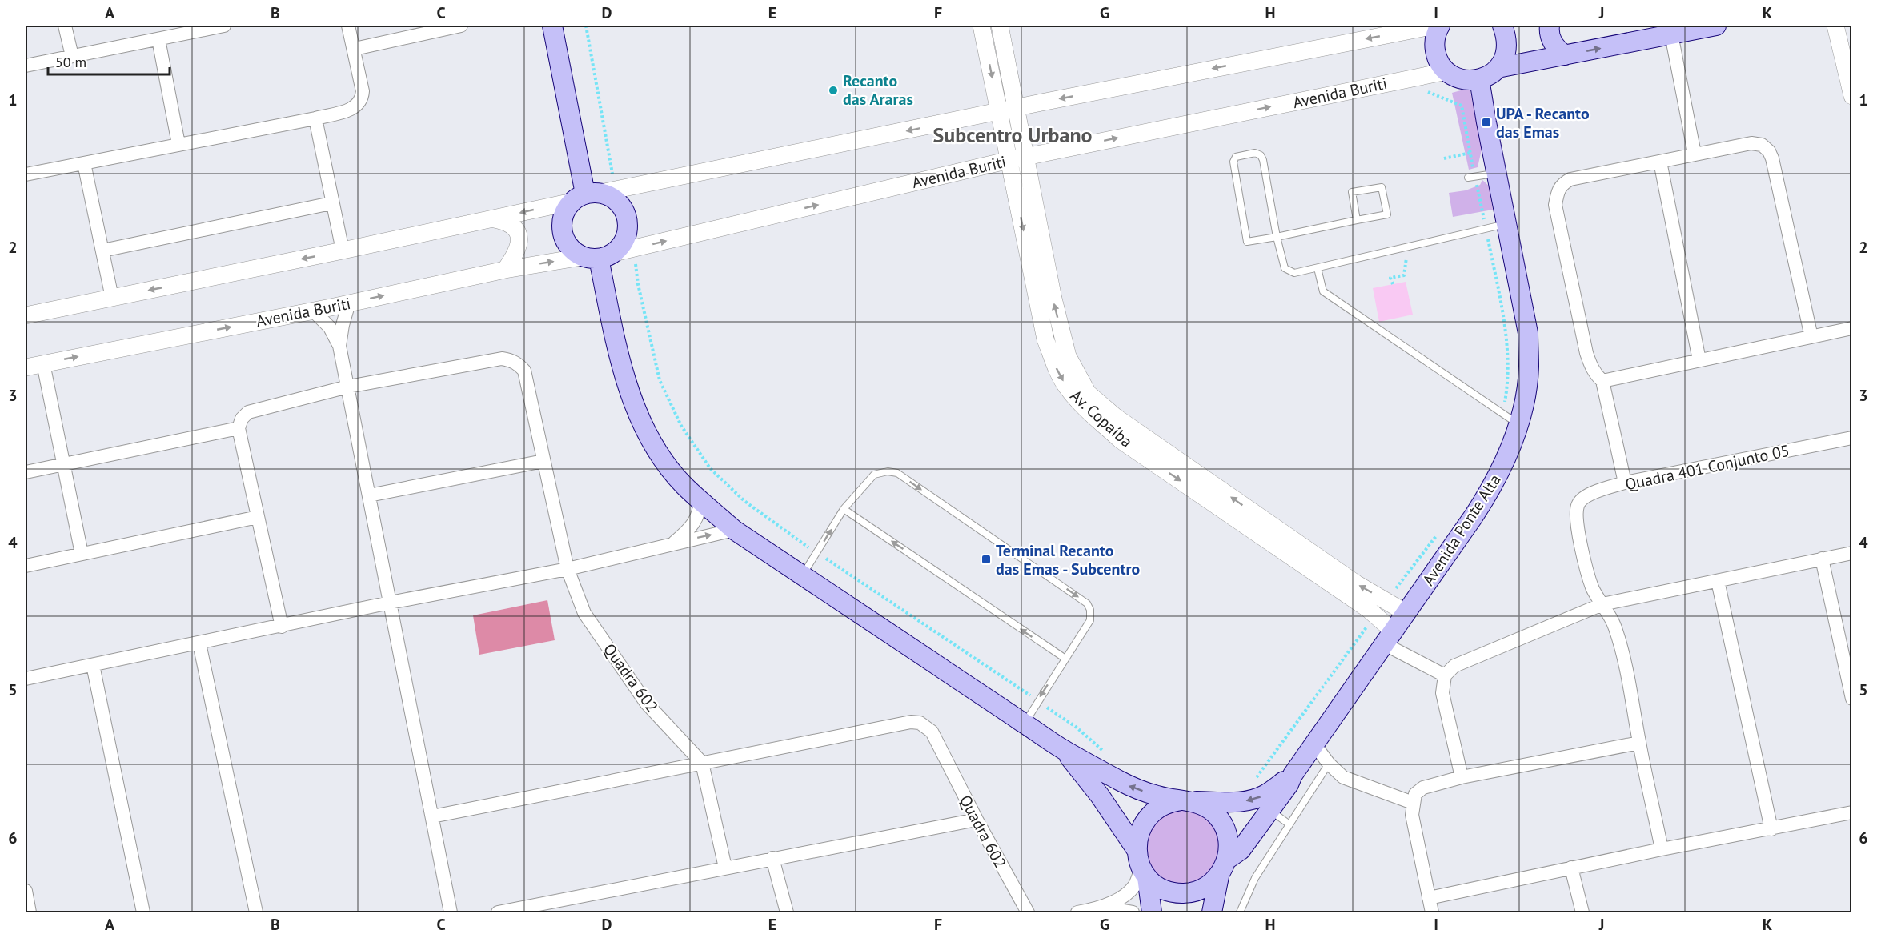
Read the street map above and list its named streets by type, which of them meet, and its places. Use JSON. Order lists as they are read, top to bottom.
{
  "streets": {
    "main road": ["Avenida Ponte Alta"],
    "street": [
      "Avenida Buriti",
      "Av. Copaíba",
      "Quadra 401 Conjunto 05",
      "Quadra 602"
    ]
  },
  "crossings": [
    ["Avenida Buriti", "Av. Copaíba"],
    ["Av. Copaíba", "Avenida Ponte Alta"]
  ],
  "districts": ["Subcentro Urbano"],
  "places": {
    "other": ["Recanto das Araras"],
    "transit": ["UPA - Recanto das Emas", "Terminal Recanto das Emas - Subcentro"]
  },
  "scale_bar": "50 m",
  "grid": {
    "columns": [
      "A",
      "B",
      "C",
      "D",
      "E",
      "F",
      "G",
      "H",
      "I",
      "J",
      "K"
    ],
    "rows": [
      "1",
      "2",
      "3",
      "4",
      "5",
      "6"
    ]
  }
}
